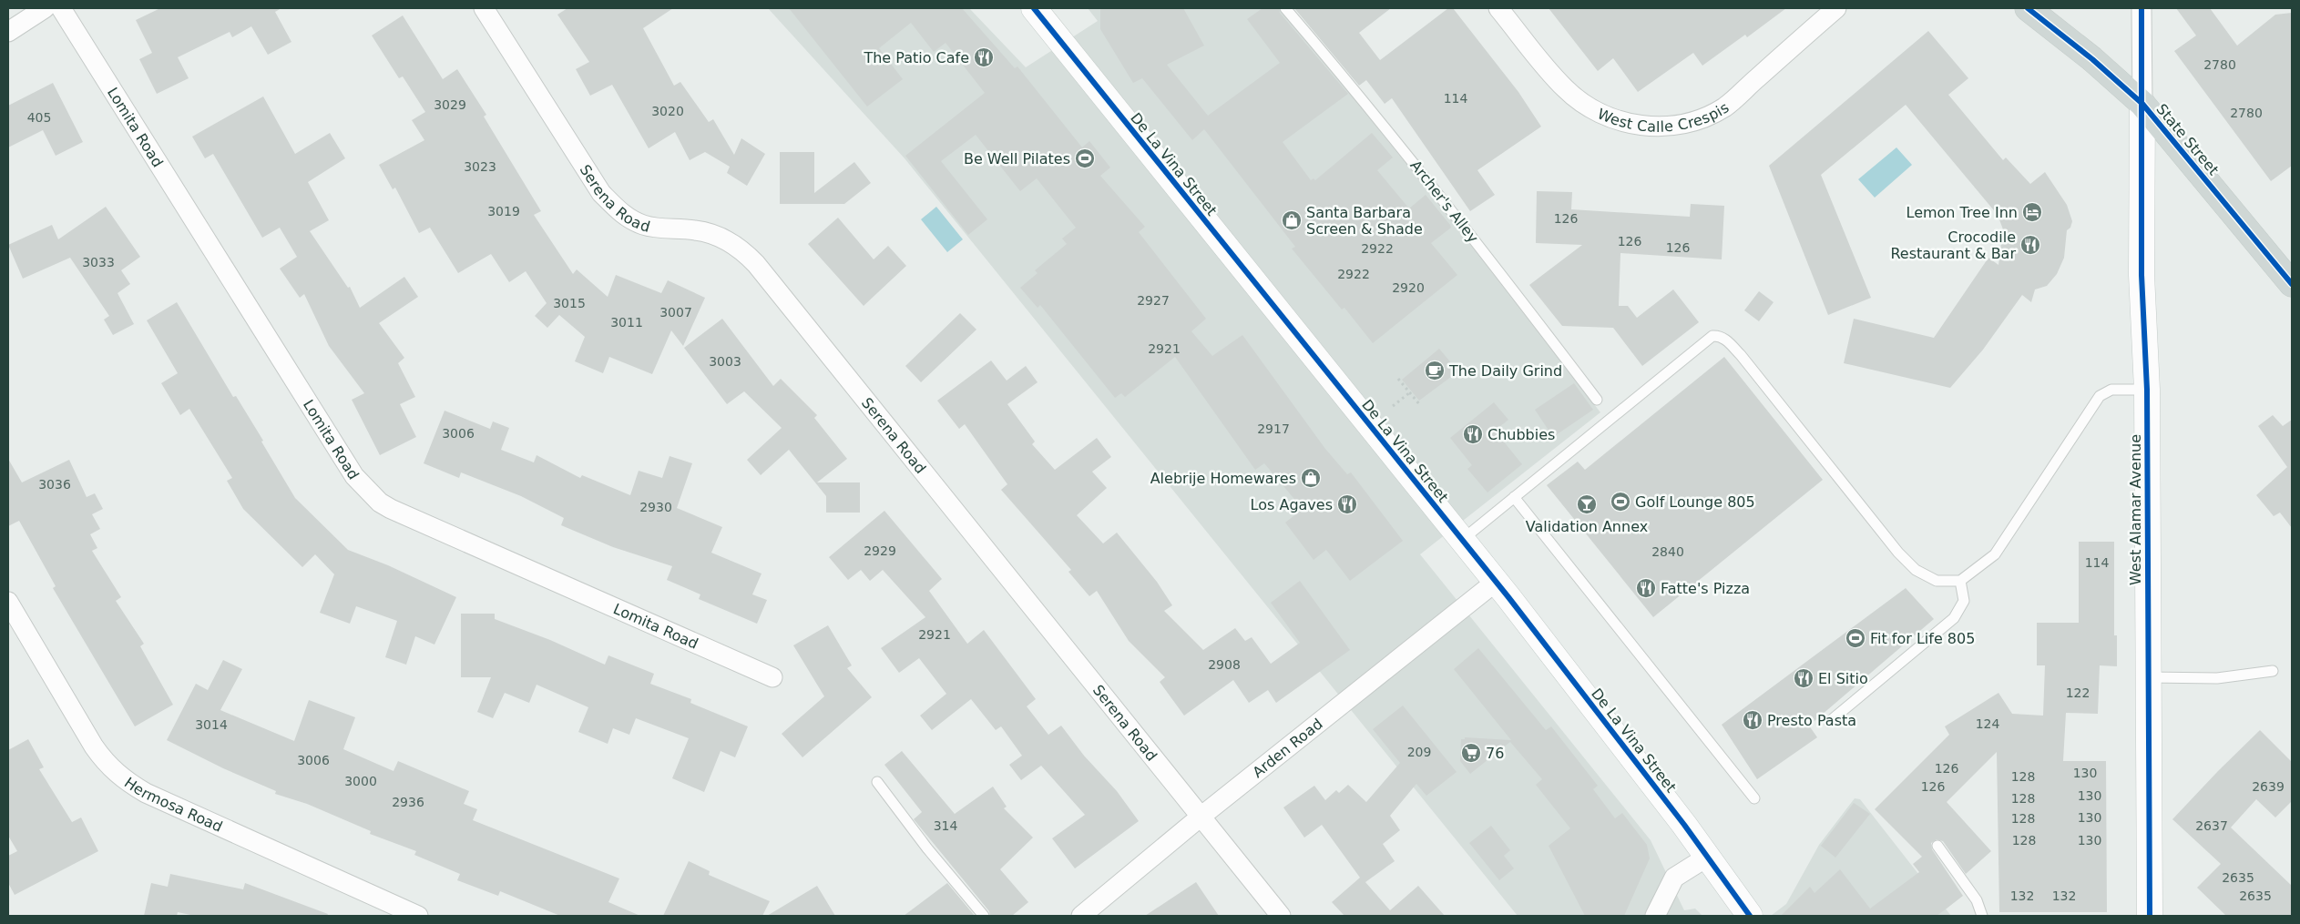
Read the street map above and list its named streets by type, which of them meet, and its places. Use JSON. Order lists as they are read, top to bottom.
{
  "streets": {
    "main road": ["State Street"],
    "street": [
      "West Calle Crespis",
      "Lomita Road",
      "De La Vina Street",
      "Serena Road",
      "West Alamar Avenue",
      "Arden Road",
      "Hermosa Road"
    ],
    "lane": ["Archer's Alley"]
  },
  "crossings": [
    ["State Street", "West Alamar Avenue"],
    ["De La Vina Street", "Arden Road"],
    ["Serena Road", "Arden Road"]
  ],
  "places": {
    "restaurant": [
      "The Patio Cafe",
      "Crocodile Restaurant & Bar",
      "Chubbies",
      "Los Agaves",
      "Fatte's Pizza",
      "El Sitio",
      "Presto Pasta"
    ],
    "sports": ["Be Well Pilates", "Golf Lounge 805", "Fit for Life 805"],
    "hotel": ["Lemon Tree Inn"],
    "shop": ["Santa Barbara Screen & Shade", "Alebrije Homewares"],
    "cafe": ["The Daily Grind"],
    "bar": ["Validation Annex"],
    "supermarket": ["76"]
  },
  "house_numbers": [
    "2780",
    "114",
    "3029",
    "3020",
    "2780",
    "405",
    "3023",
    "3019",
    "126",
    "126",
    "126",
    "2922",
    "3033",
    "2922",
    "2920",
    "2927",
    "3015",
    "3007",
    "3011",
    "2921",
    "3003",
    "2917",
    "3006",
    "3036",
    "2930",
    "2929",
    "2840",
    "114",
    "2921",
    "2908",
    "122",
    "124",
    "3014",
    "209",
    "3006",
    "126",
    "130",
    "128",
    "3000",
    "126",
    "2639",
    "130",
    "128",
    "2936",
    "130",
    "128",
    "314",
    "2637",
    "128",
    "130",
    "2635",
    "132",
    "132",
    "2635"
  ]
}
